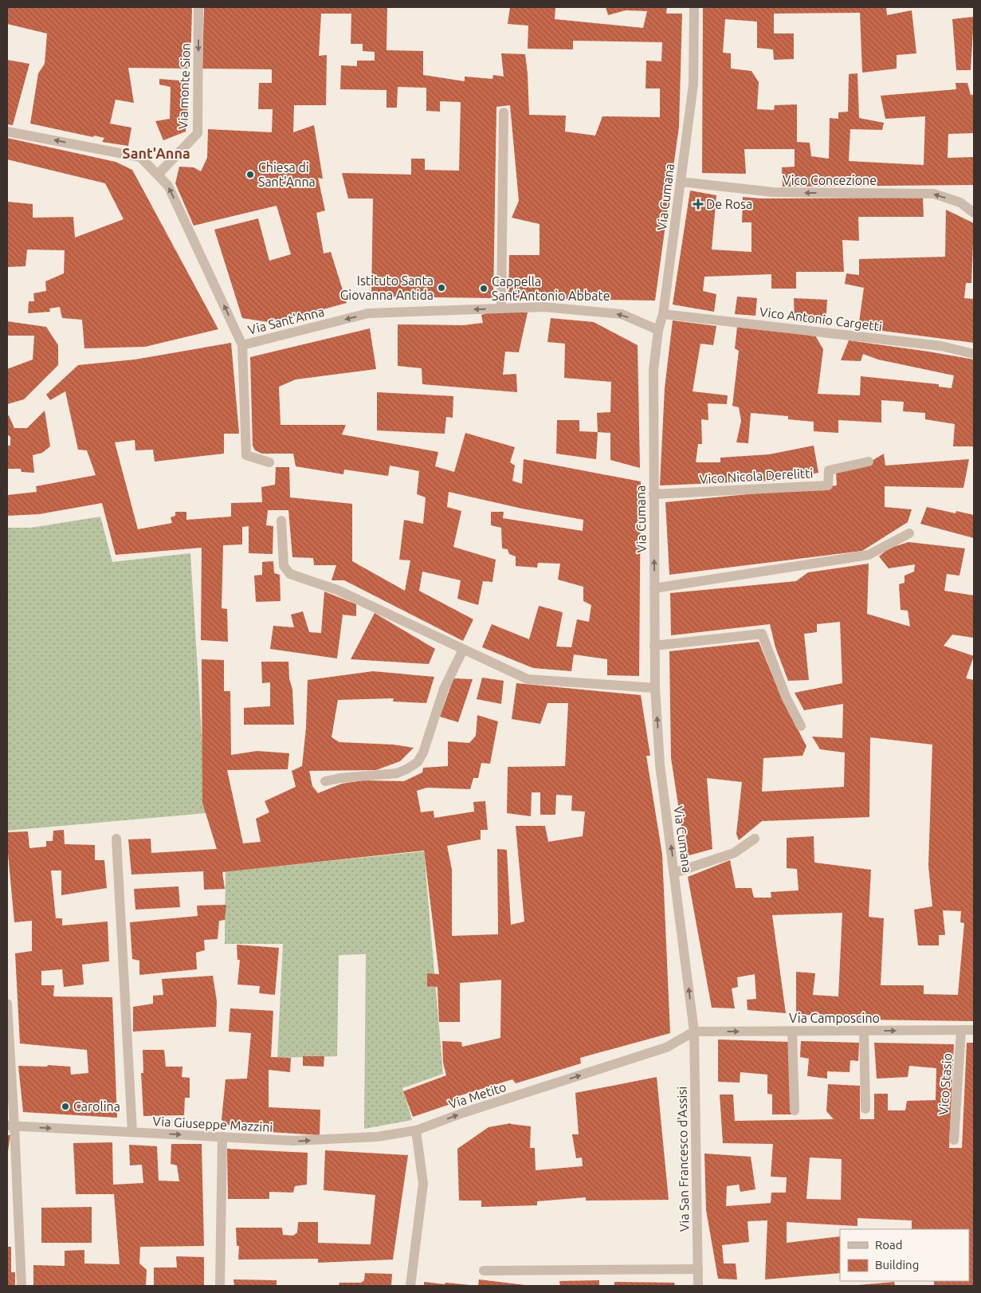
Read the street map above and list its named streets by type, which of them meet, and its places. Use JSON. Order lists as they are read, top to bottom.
{
  "streets": {
    "street": [
      "Via monte Sion",
      "Vico Concezione",
      "Via Cumana",
      "Vico Antonio Cargetti",
      "Via Sant'Anna",
      "Vico Nicola Derelitti",
      "Via Camposcino",
      "Vico Stasio",
      "Via Metito",
      "Via Giuseppe Mazzini",
      "Via San Francesco d'Assisi"
    ]
  },
  "crossings": [
    ["Via monte Sion", "Via Sant'Anna"],
    ["Vico Concezione", "Via Cumana"],
    ["Via Cumana", "Vico Antonio Cargetti"],
    ["Via Cumana", "Via Sant'Anna"],
    ["Via Cumana", "Vico Nicola Derelitti"],
    ["Via Cumana", "Via Camposcino"],
    ["Via Cumana", "Via Metito"],
    ["Via Cumana", "Via San Francesco d'Assisi"],
    ["Via Camposcino", "Vico Stasio"],
    ["Via Camposcino", "Via Metito"],
    ["Via Camposcino", "Via San Francesco d'Assisi"],
    ["Via Metito", "Via Giuseppe Mazzini"],
    ["Via Metito", "Via San Francesco d'Assisi"]
  ],
  "one_way": [
    "Via monte Sion",
    "Vico Concezione",
    "Via Cumana",
    "Via Sant'Anna",
    "Via Camposcino",
    "Via Metito",
    "Via Giuseppe Mazzini"
  ],
  "districts": ["Sant'Anna"],
  "places": {
    "other": [
      "Chiesa di Sant'Anna",
      "Istituto Santa Giovanna Antida",
      "Cappella Sant'Antonio Abbate",
      "Carolina"
    ],
    "health": ["De Rosa"]
  },
  "legend": ["Road", "Building"]
}
